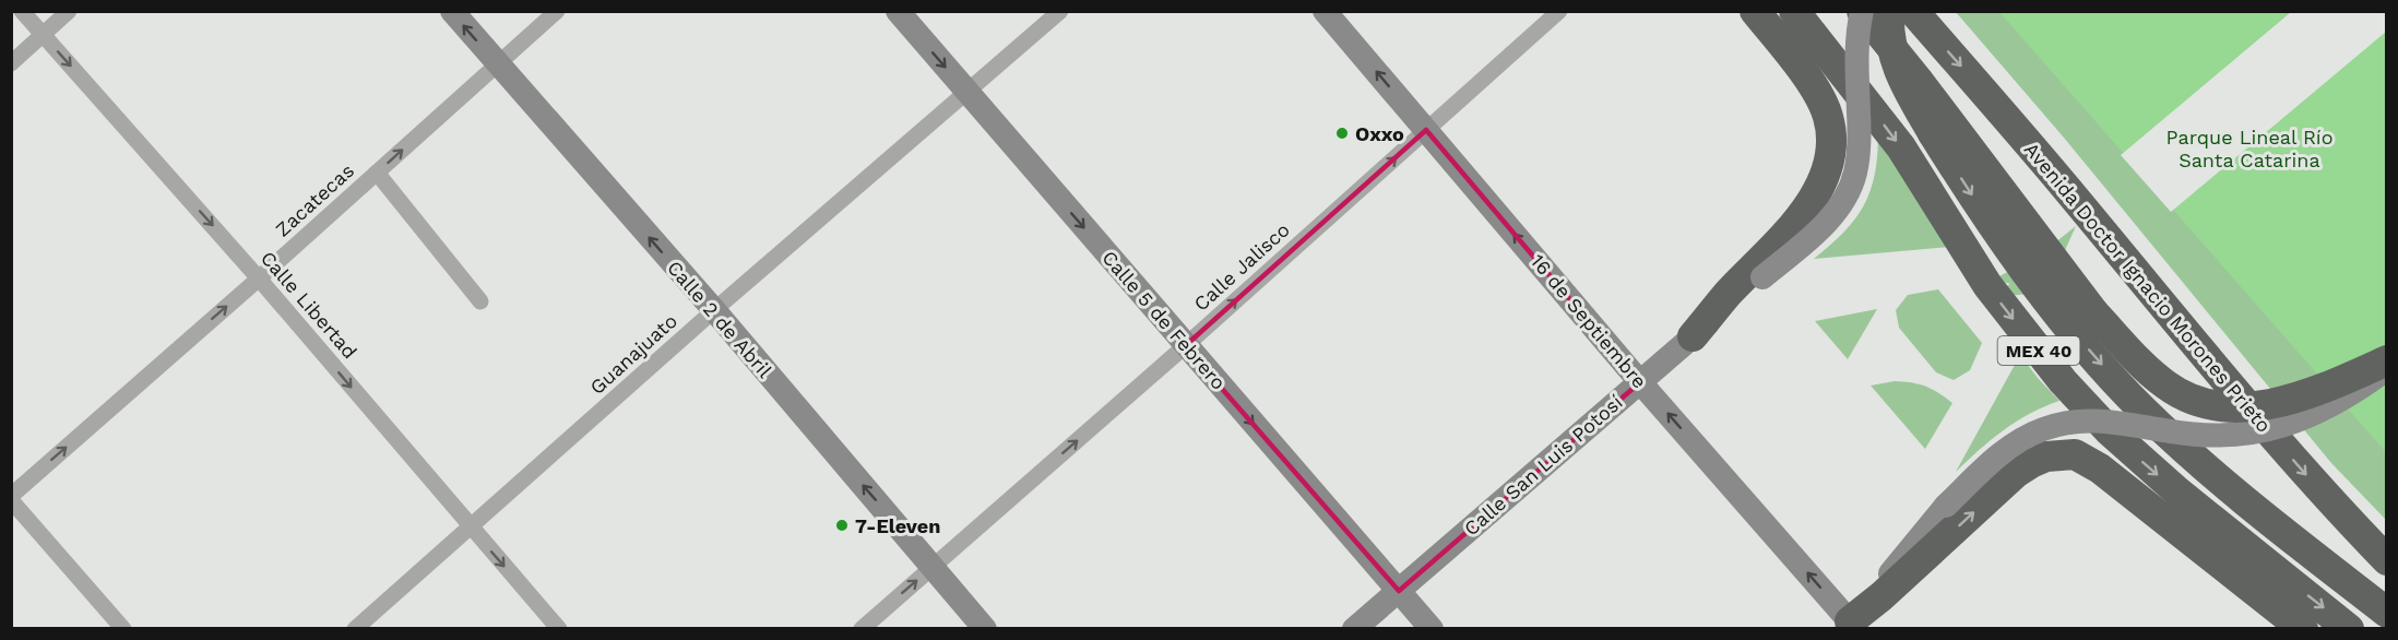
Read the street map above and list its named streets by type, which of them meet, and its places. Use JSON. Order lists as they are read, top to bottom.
{
  "streets": {
    "highway": ["Avenida Doctor Ignacio Morones Prieto", "MEX 40"],
    "street": [
      "Zacatecas",
      "Calle Jalisco",
      "Calle Libertad",
      "Calle 2 de Abril",
      "Calle 5 de Febrero",
      "16 de Septiembre",
      "Guanajuato",
      "Calle San Luis Potosí"
    ]
  },
  "crossings": [
    ["Zacatecas", "Calle Libertad"],
    ["Zacatecas", "Calle 2 de Abril"],
    ["Calle Jalisco", "Calle 2 de Abril"],
    ["Calle Jalisco", "Calle 5 de Febrero"],
    ["Calle Jalisco", "16 de Septiembre"],
    ["Calle Libertad", "Guanajuato"],
    ["Calle 2 de Abril", "Guanajuato"],
    ["Calle 5 de Febrero", "Guanajuato"],
    ["Calle 5 de Febrero", "Calle San Luis Potosí"],
    ["16 de Septiembre", "Calle San Luis Potosí"]
  ],
  "one_way": [
    "Zacatecas",
    "Calle Jalisco",
    "Calle Libertad",
    "Calle 2 de Abril",
    "Calle 5 de Febrero",
    "16 de Septiembre"
  ],
  "parks": ["Parque Lineal Río Santa Catarina"],
  "places": ["Oxxo", "7-Eleven"]
}
